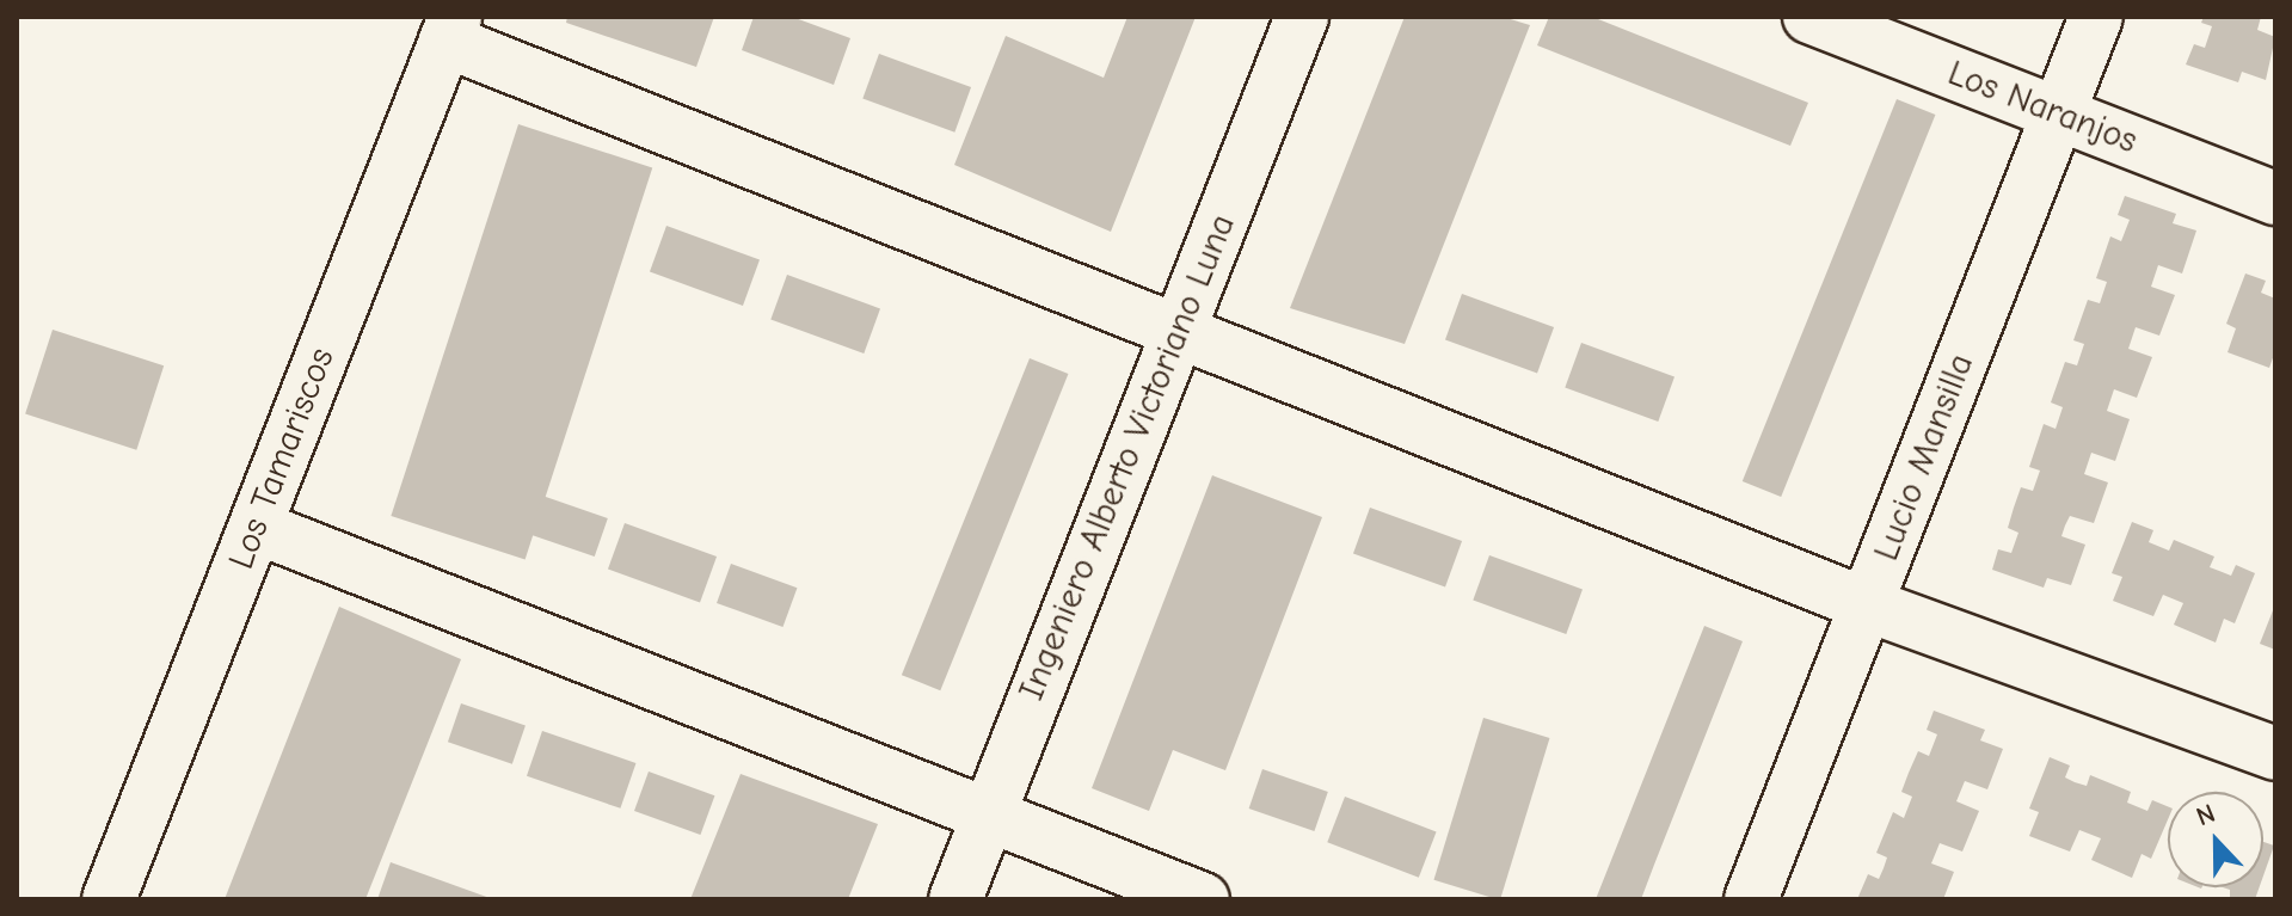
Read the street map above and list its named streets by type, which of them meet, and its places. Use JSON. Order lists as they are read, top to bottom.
{
  "streets": {
    "street": [
      "Los Naranjos",
      "Ingeniero Alberto Victoriano Luna",
      "Lucio Mansilla",
      "Los Tamariscos"
    ]
  },
  "crossings": [
    ["Los Naranjos", "Lucio Mansilla"]
  ],
  "north": "top"
}
